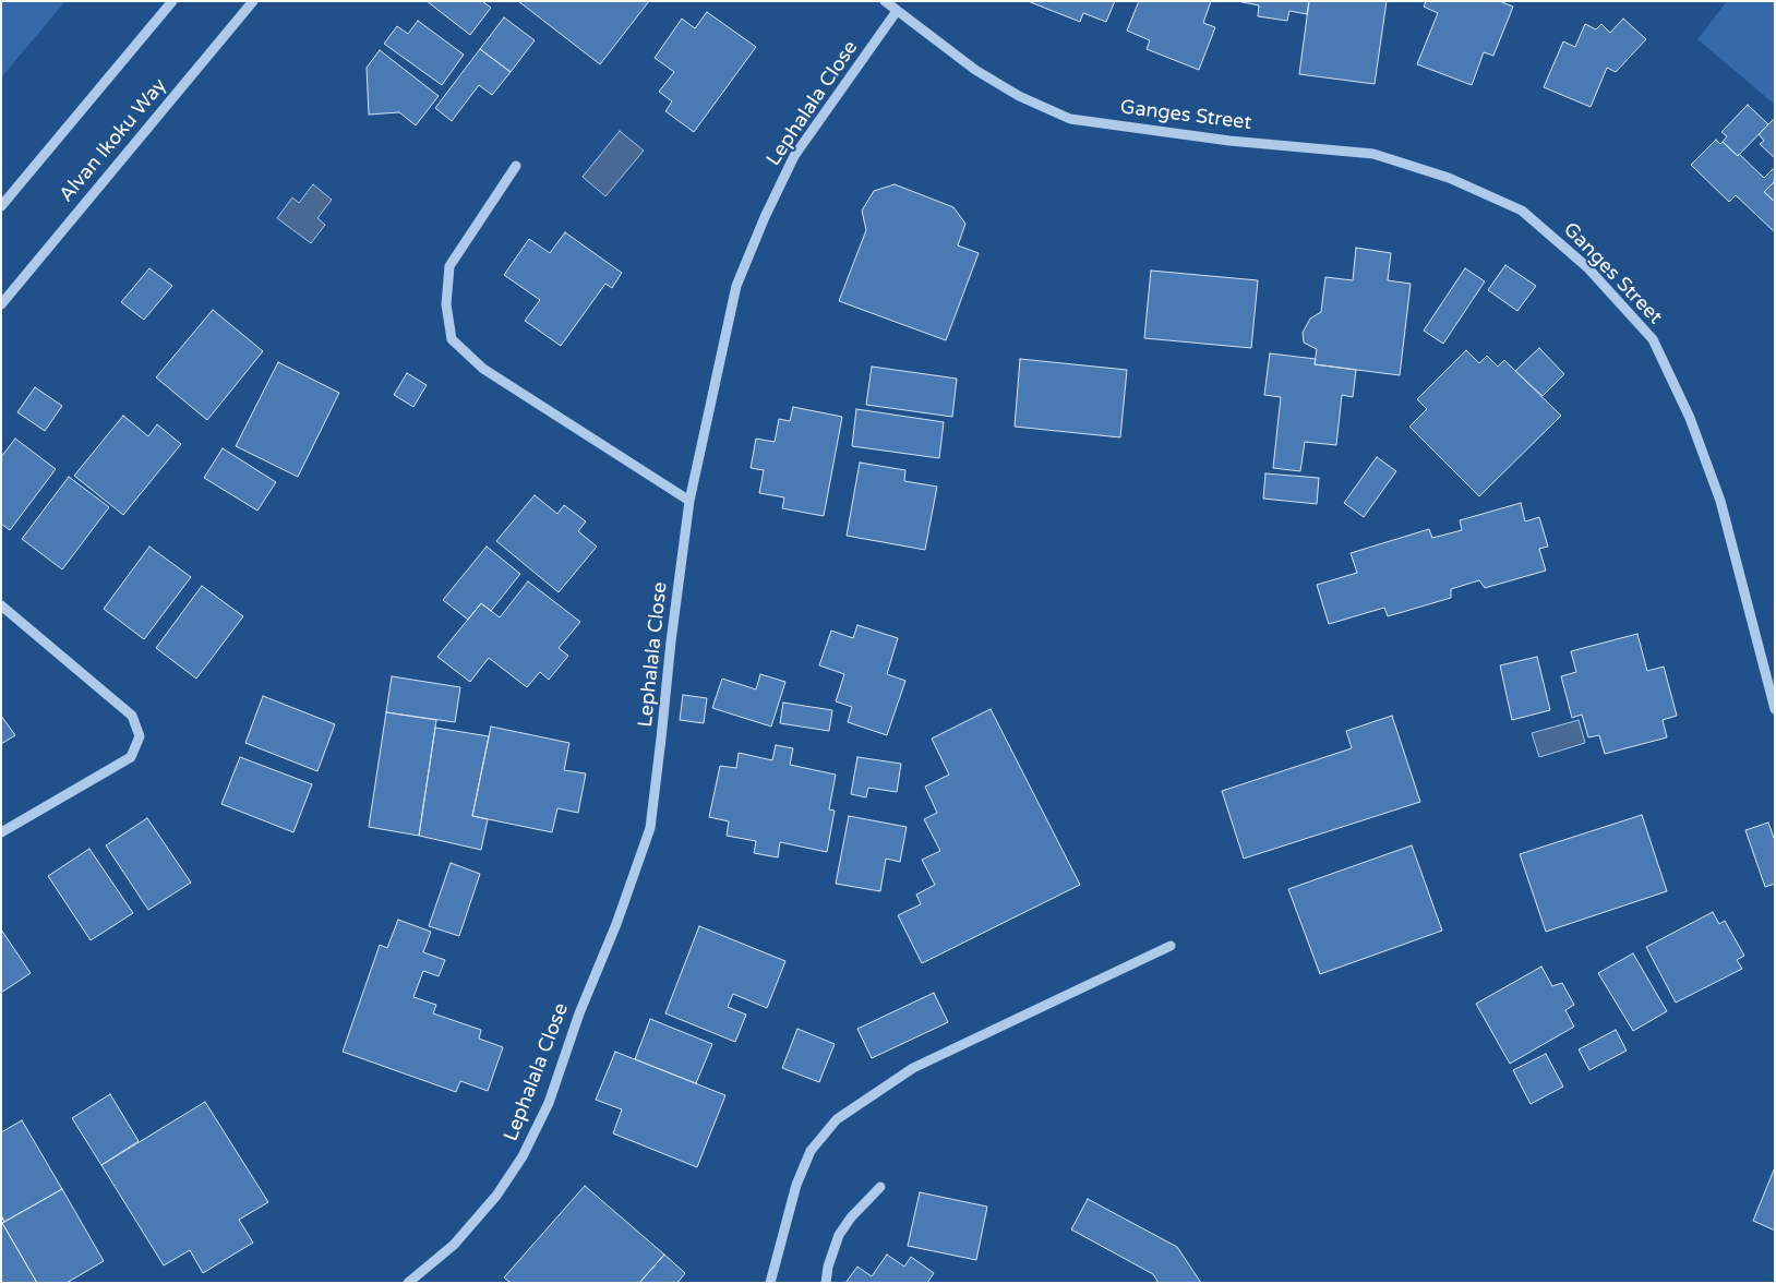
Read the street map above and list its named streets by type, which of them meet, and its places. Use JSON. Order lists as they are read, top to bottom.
{
  "streets": {
    "street": ["Lephalala Close", "Ganges Street", "Alvan Ikoku Way"]
  },
  "crossings": [
    ["Lephalala Close", "Ganges Street"]
  ]
}
